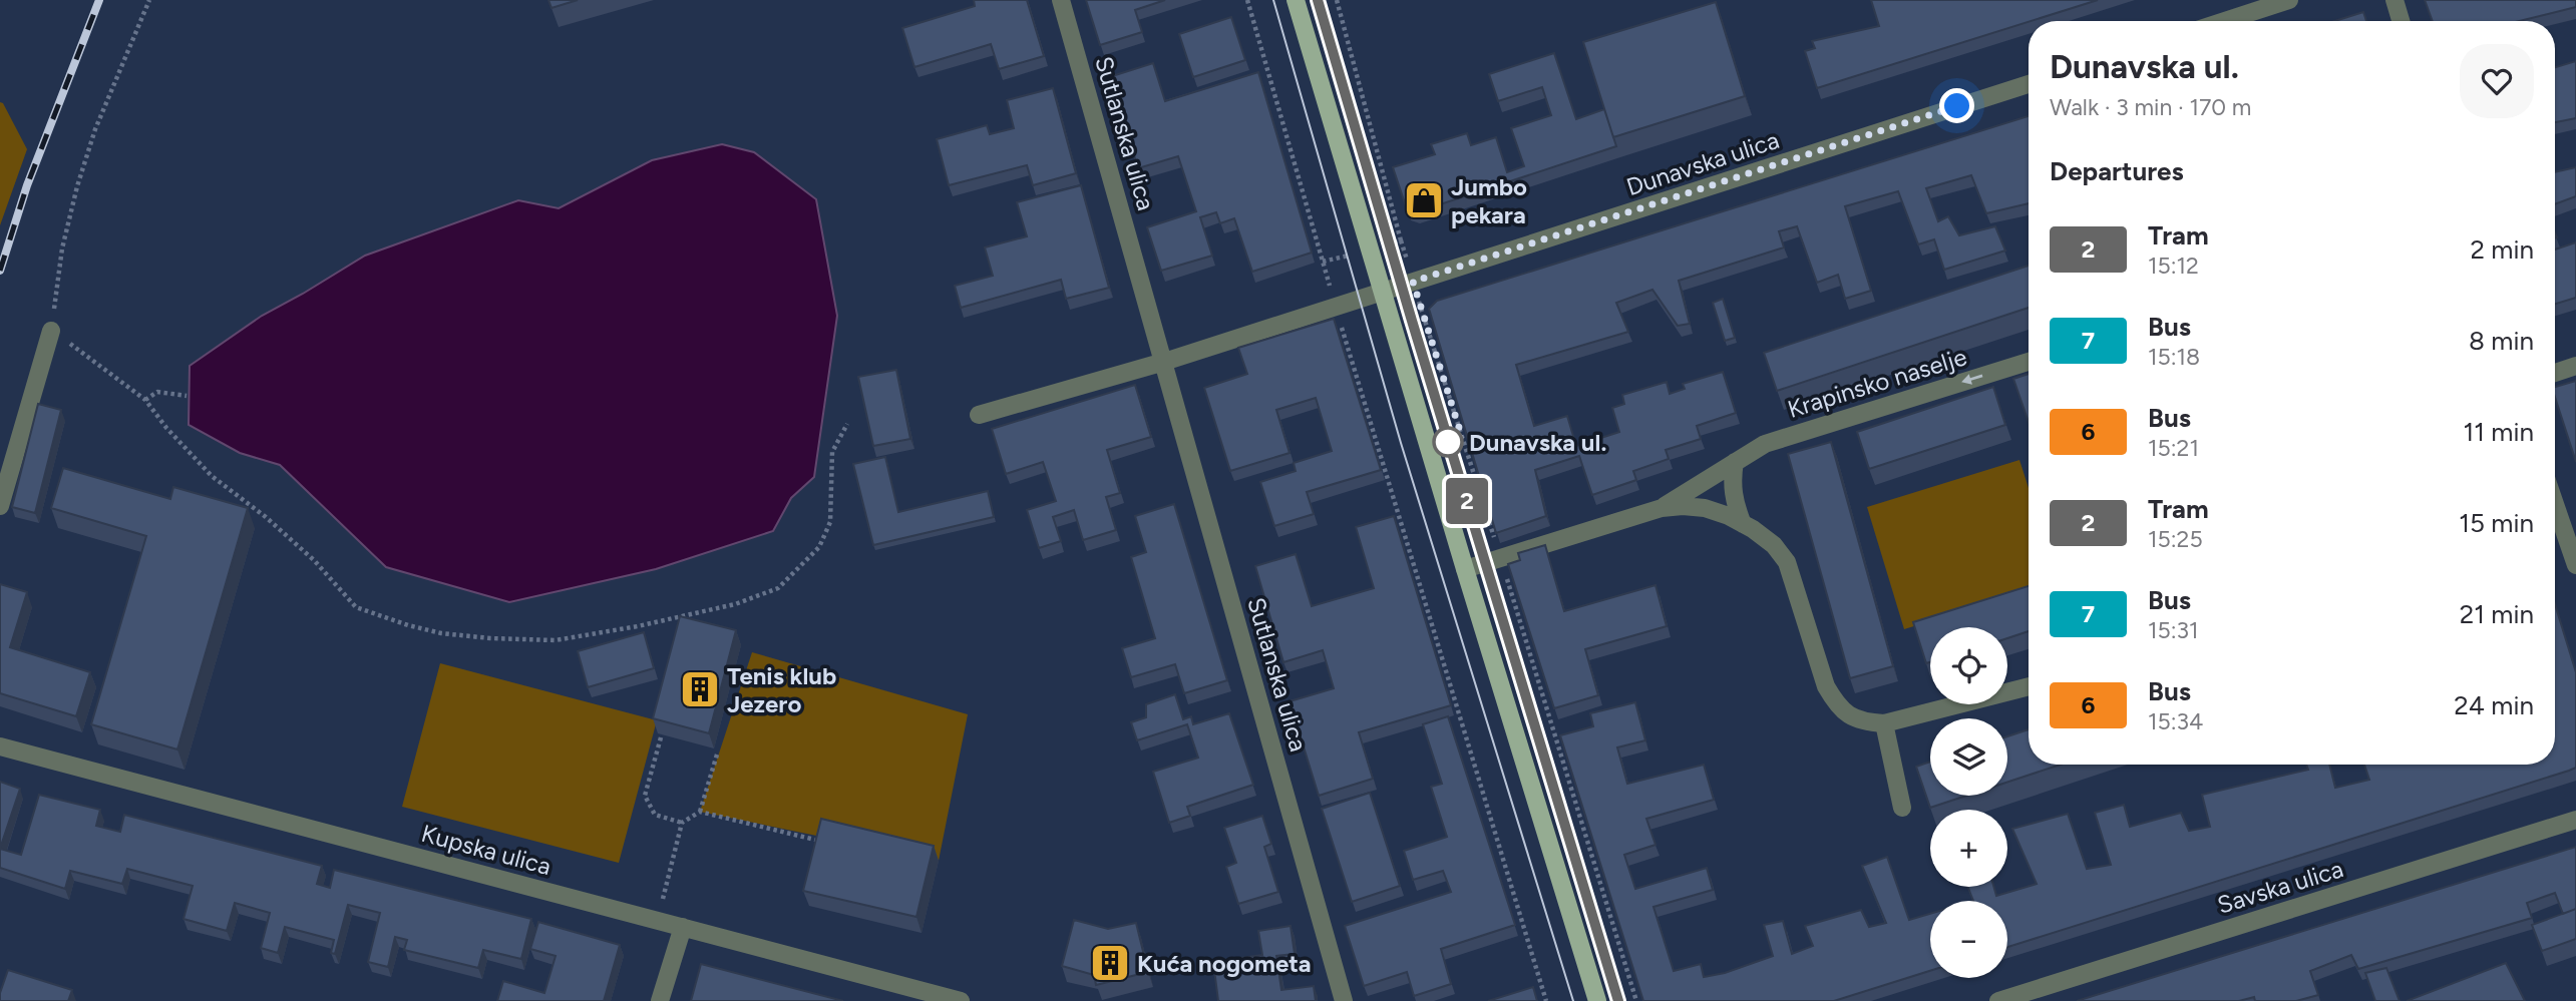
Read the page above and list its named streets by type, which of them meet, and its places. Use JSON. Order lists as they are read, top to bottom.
{
  "streets": {
    "street": [
      "Sutlanska ulica",
      "Dunavska ulica",
      "Krapinsko naselje",
      "Kupska ulica",
      "Savska ulica"
    ]
  },
  "places": {
    "shop": ["Jumbo pekara"],
    "other": ["Dunavska ul."],
    "building": ["Tenis klub Jezero", "Kuća nogometa"]
  },
  "lines": ["tram line 2"],
  "page": {
    "on_map": "2",
    "heading": [
      ["Dunavska ul.", "Walk · 3 min · 170 m"],
      "Departures"
    ],
    "list": [
      {
        "mark": "2",
        "name": "Tram",
        "note": "15:12",
        "value": "2 min"
      },
      {
        "mark": "7",
        "name": "Bus",
        "note": "15:18",
        "value": "8 min"
      },
      {
        "mark": "6",
        "name": "Bus",
        "note": "15:21",
        "value": "11 min"
      },
      {
        "mark": "2",
        "name": "Tram",
        "note": "15:25",
        "value": "15 min"
      },
      {
        "mark": "7",
        "name": "Bus",
        "note": "15:31",
        "value": "21 min"
      },
      {
        "mark": "6",
        "name": "Bus",
        "note": "15:34",
        "value": "24 min"
      }
    ],
    "map_buttons": ["+", "−"]
  }
}
